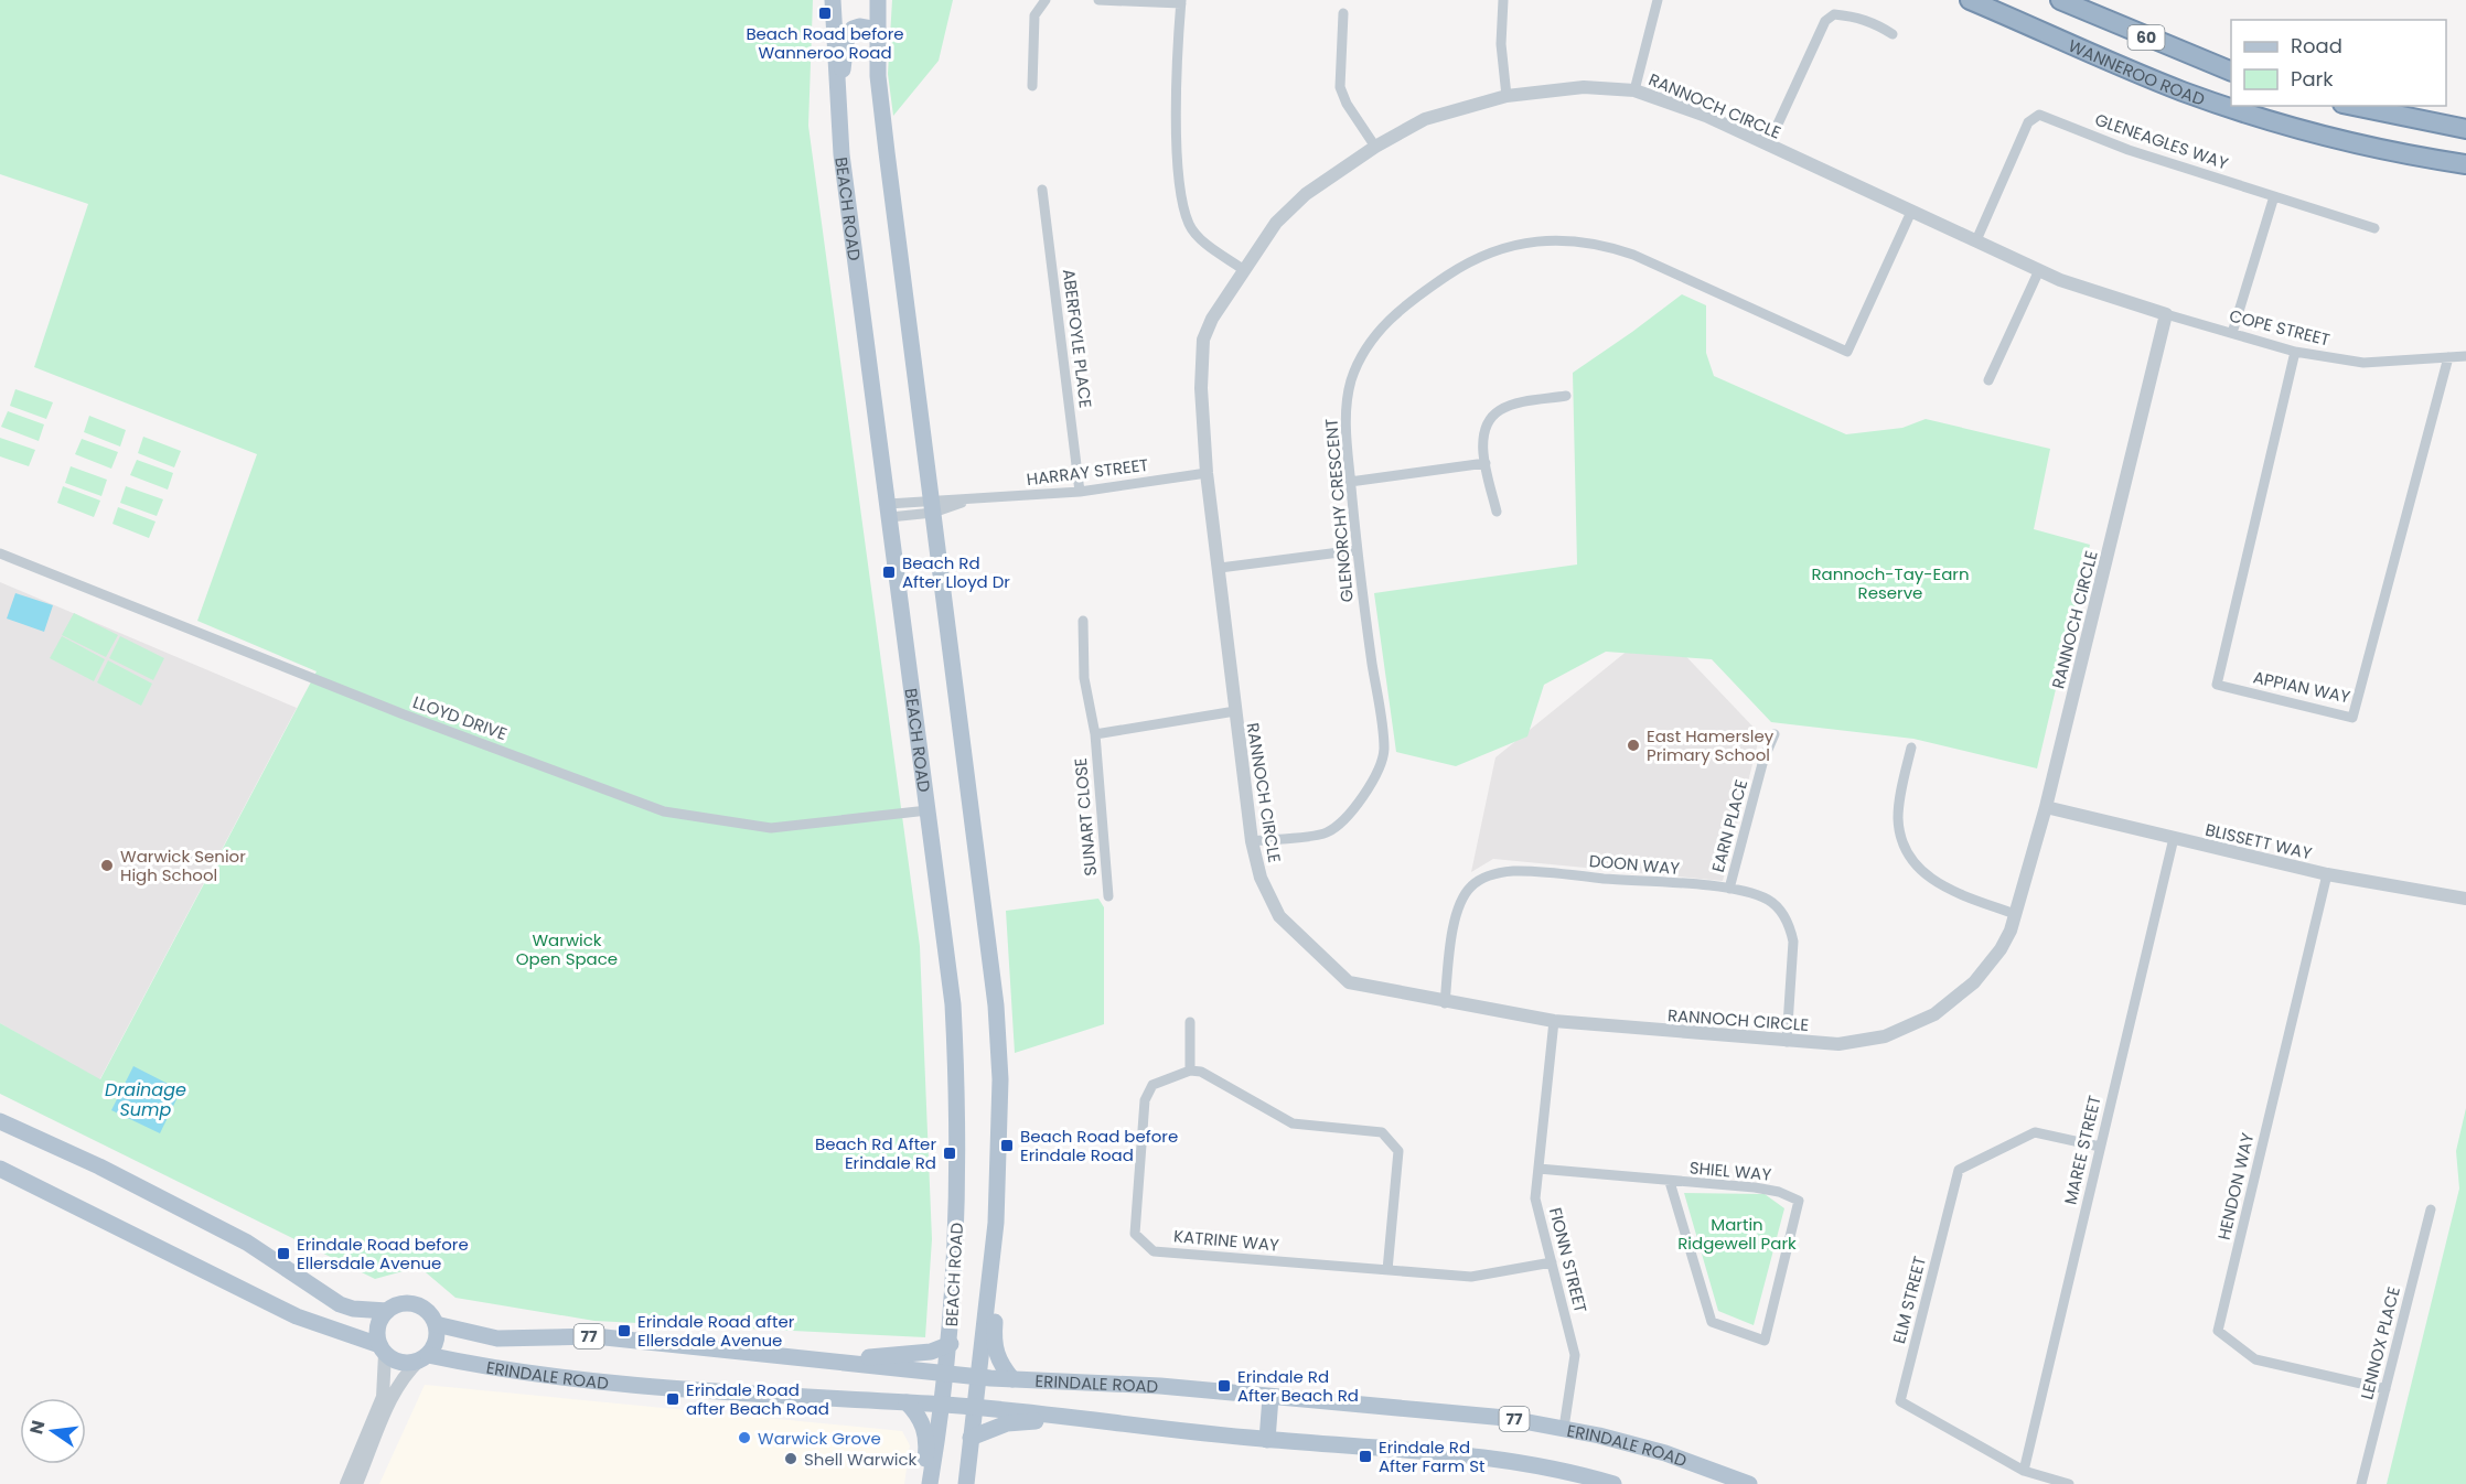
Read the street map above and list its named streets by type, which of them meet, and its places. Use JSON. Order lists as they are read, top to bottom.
{
  "streets": {
    "highway": ["60", "WANNEROO ROAD"],
    "main road": ["BEACH ROAD", "77", "ERINDALE ROAD"],
    "street": [
      "RANNOCH CIRCLE",
      "GLENEAGLES WAY",
      "COPE STREET",
      "ABERFOYLE PLACE",
      "HARRAY STREET",
      "GLENORCHY CRESCENT",
      "APPIAN WAY",
      "LLOYD DRIVE",
      "SUNART CLOSE",
      "EARN PLACE",
      "BLISSETT WAY",
      "DOON WAY",
      "MAREE STREET",
      "SHIEL WAY",
      "HENDON WAY",
      "KATRINE WAY",
      "FIONN STREET",
      "ELM STREET",
      "LENNOX PLACE"
    ]
  },
  "crossings": [
    ["RANNOCH CIRCLE", "GLENEAGLES WAY"],
    ["RANNOCH CIRCLE", "COPE STREET"],
    ["RANNOCH CIRCLE", "HARRAY STREET"],
    ["RANNOCH CIRCLE", "GLENORCHY CRESCENT"],
    ["RANNOCH CIRCLE", "SUNART CLOSE"],
    ["RANNOCH CIRCLE", "BLISSETT WAY"],
    ["RANNOCH CIRCLE", "DOON WAY"],
    ["RANNOCH CIRCLE", "FIONN STREET"],
    ["BEACH ROAD", "HARRAY STREET"],
    ["BEACH ROAD", "LLOYD DRIVE"],
    ["BEACH ROAD", "ERINDALE ROAD"],
    ["COPE STREET", "APPIAN WAY"],
    ["ABERFOYLE PLACE", "HARRAY STREET"],
    ["EARN PLACE", "DOON WAY"],
    ["BLISSETT WAY", "MAREE STREET"],
    ["BLISSETT WAY", "HENDON WAY"],
    ["MAREE STREET", "ELM STREET"],
    ["SHIEL WAY", "FIONN STREET"],
    ["HENDON WAY", "LENNOX PLACE"],
    ["KATRINE WAY", "FIONN STREET"],
    ["FIONN STREET", "ERINDALE ROAD"]
  ],
  "water": ["Drainage Sump"],
  "parks": ["Rannoch-Tay-Earn Reserve", "Warwick Open Space", "Martin Ridgewell Park"],
  "places": {
    "transit": [
      "Beach Road before Wanneroo Road",
      "Beach Rd After Lloyd Dr",
      "Beach Road before Erindale Road",
      "Beach Rd After Erindale Rd",
      "Erindale Road before Ellersdale Avenue",
      "Erindale Road after Ellersdale Avenue",
      "Erindale Rd After Beach Rd",
      "Erindale Road after Beach Road",
      "Erindale Rd After Farm St"
    ],
    "other": [
      "East Hamersley Primary School",
      "Warwick Senior High School",
      "Warwick Grove",
      "Shell Warwick"
    ]
  },
  "legend": ["Road", "Park"],
  "north": "left"
}
